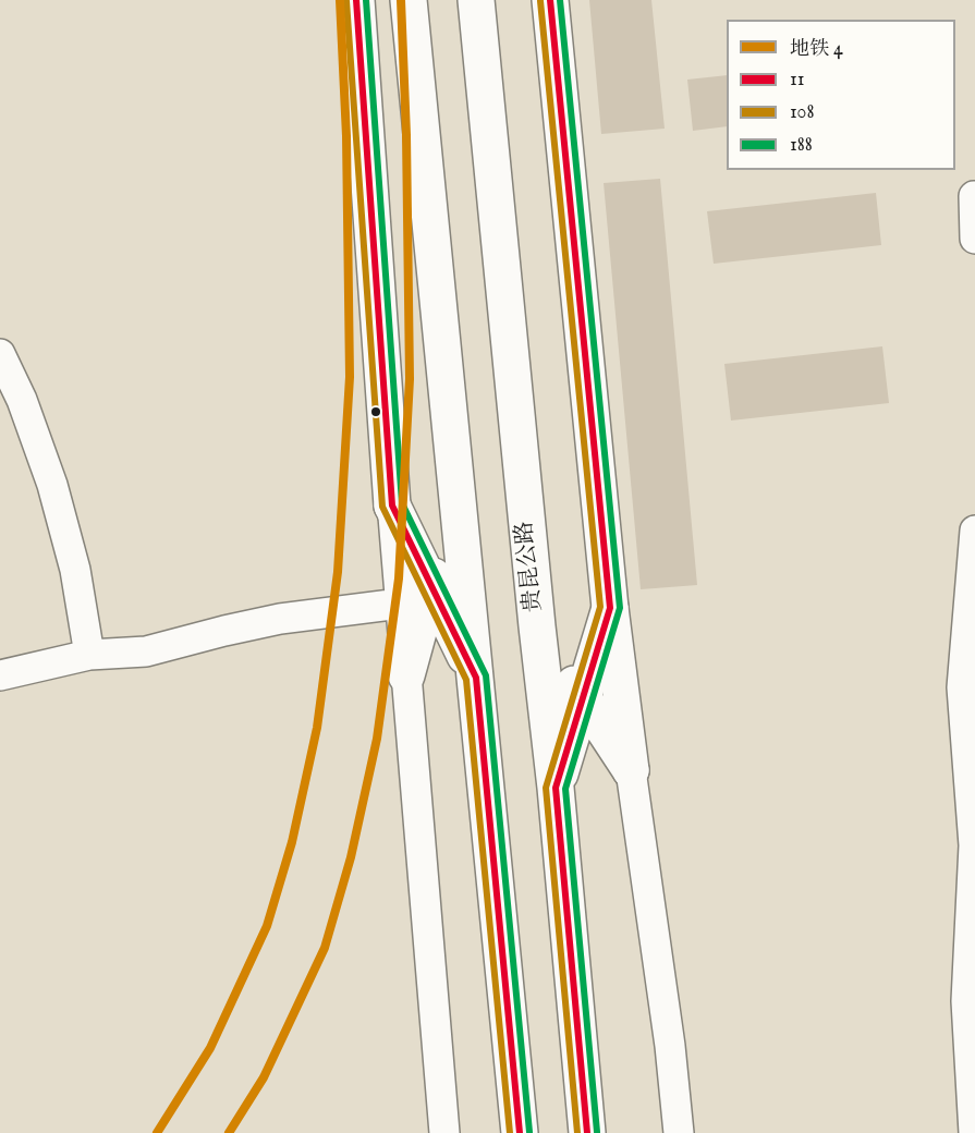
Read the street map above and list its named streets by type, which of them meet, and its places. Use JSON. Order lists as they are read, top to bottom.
{
  "streets": {
    "main road": ["贵昆公路"]
  },
  "lines": [
    "metro line 4",
    "transit line 11",
    "transit line 188",
    "transit line 108"
  ],
  "legend": [
    "地铁 4",
    "11",
    "108",
    "188"
  ]
}
